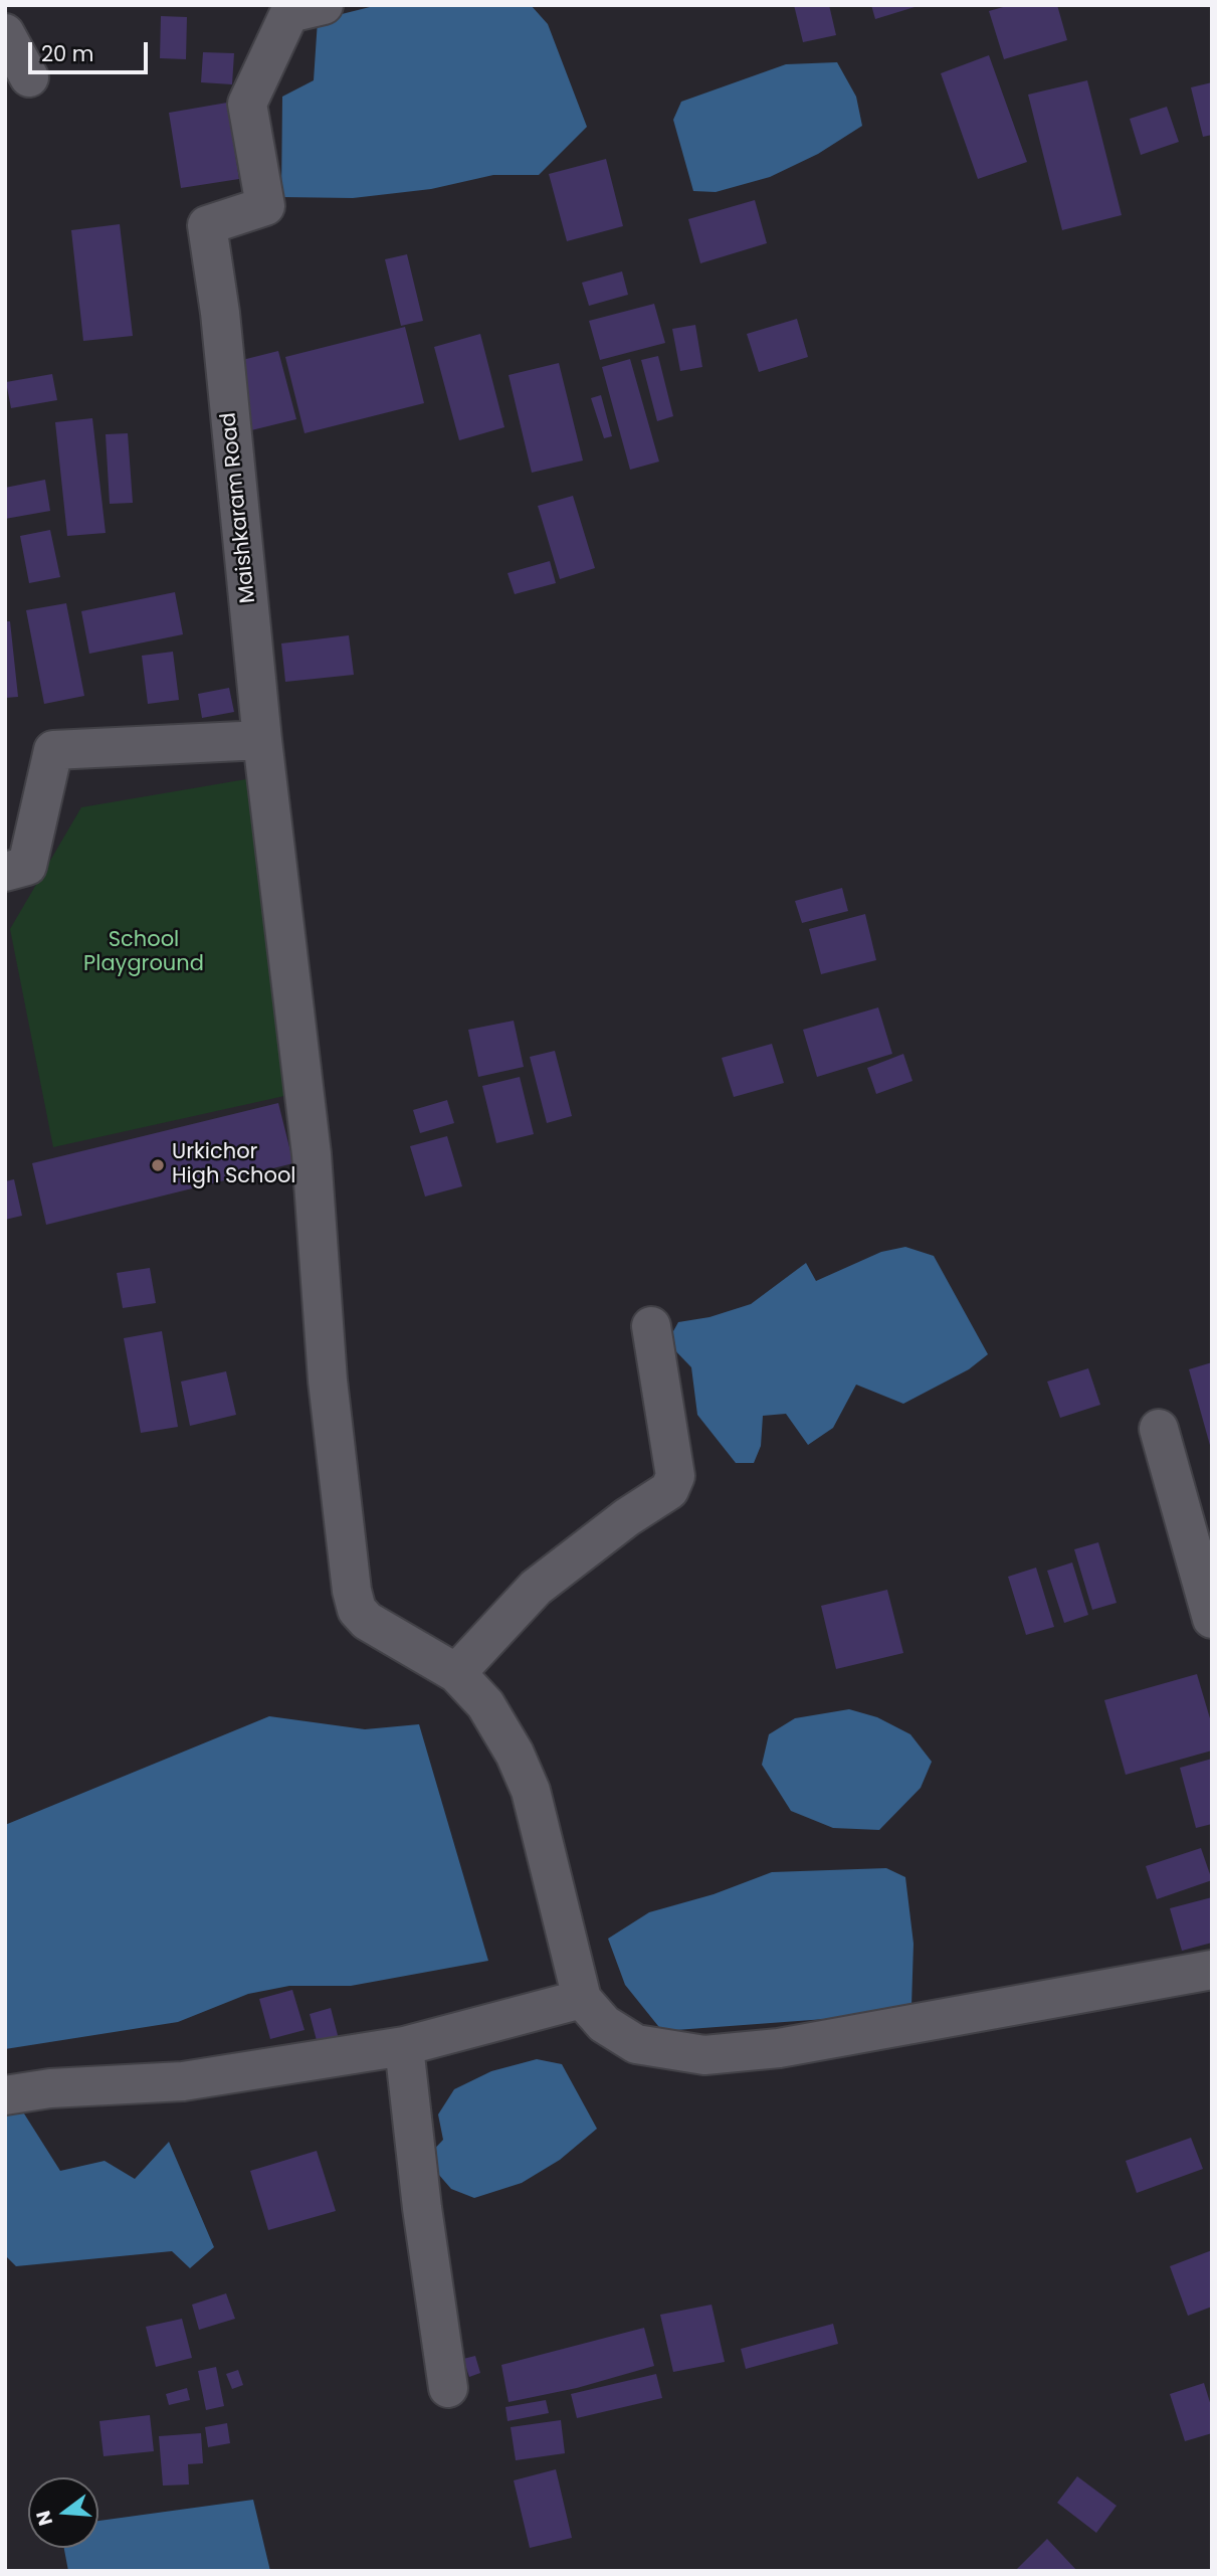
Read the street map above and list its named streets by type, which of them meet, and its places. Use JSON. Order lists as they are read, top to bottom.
{
  "streets": {
    "street": ["Maishkaram Road"]
  },
  "parks": ["School Playground"],
  "places": ["Urkichor High School"],
  "scale_bar": "20 m",
  "north": "left"
}
